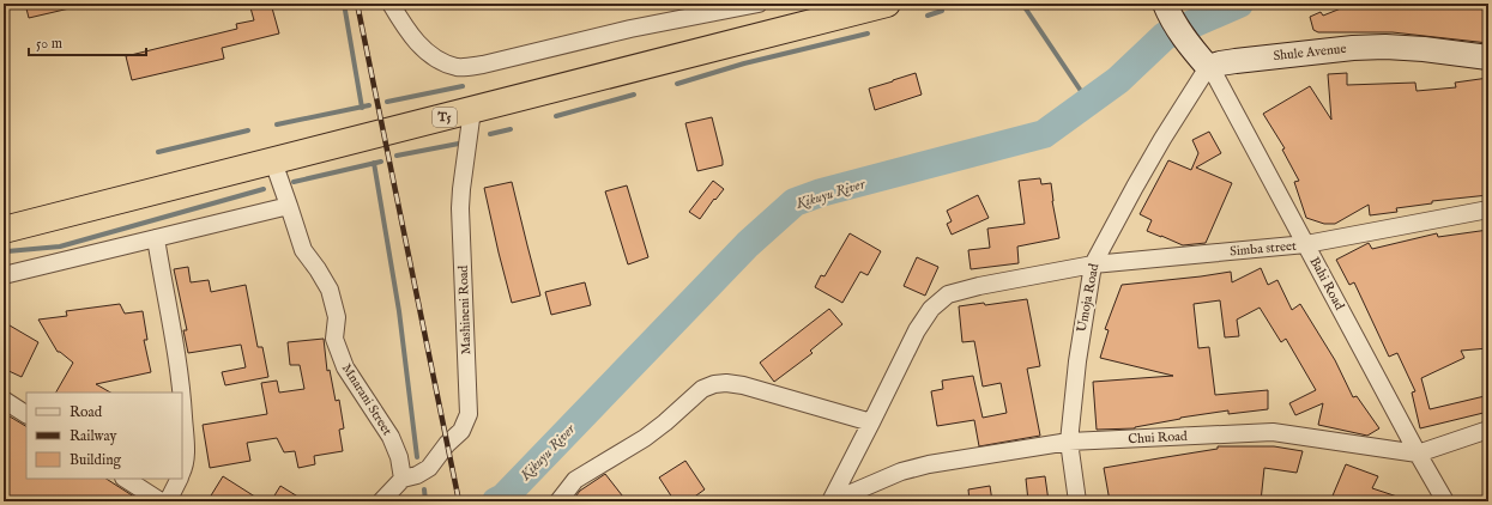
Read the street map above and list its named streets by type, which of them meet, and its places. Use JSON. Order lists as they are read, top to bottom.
{
  "streets": {
    "highway": ["T5"],
    "main road": ["Shule Avenue"],
    "street": [
      "Simba street",
      "Bahi Road",
      "Umoja Road",
      "Mashineni Road",
      "Mnarani Street",
      "Chui Road"
    ]
  },
  "crossings": [
    ["Shule Avenue", "Bahi Road"],
    ["Shule Avenue", "Umoja Road"],
    ["T5", "Mashineni Road"],
    ["T5", "Mnarani Street"],
    ["Simba street", "Bahi Road"],
    ["Simba street", "Umoja Road"],
    ["Simba street", "Chui Road"],
    ["Bahi Road", "Umoja Road"],
    ["Bahi Road", "Chui Road"],
    ["Umoja Road", "Chui Road"],
    ["Mashineni Road", "Mnarani Street"]
  ],
  "water": ["Kikuyu River"],
  "legend": ["Road", "Railway", "Building"],
  "scale_bar": "50 m"
}
